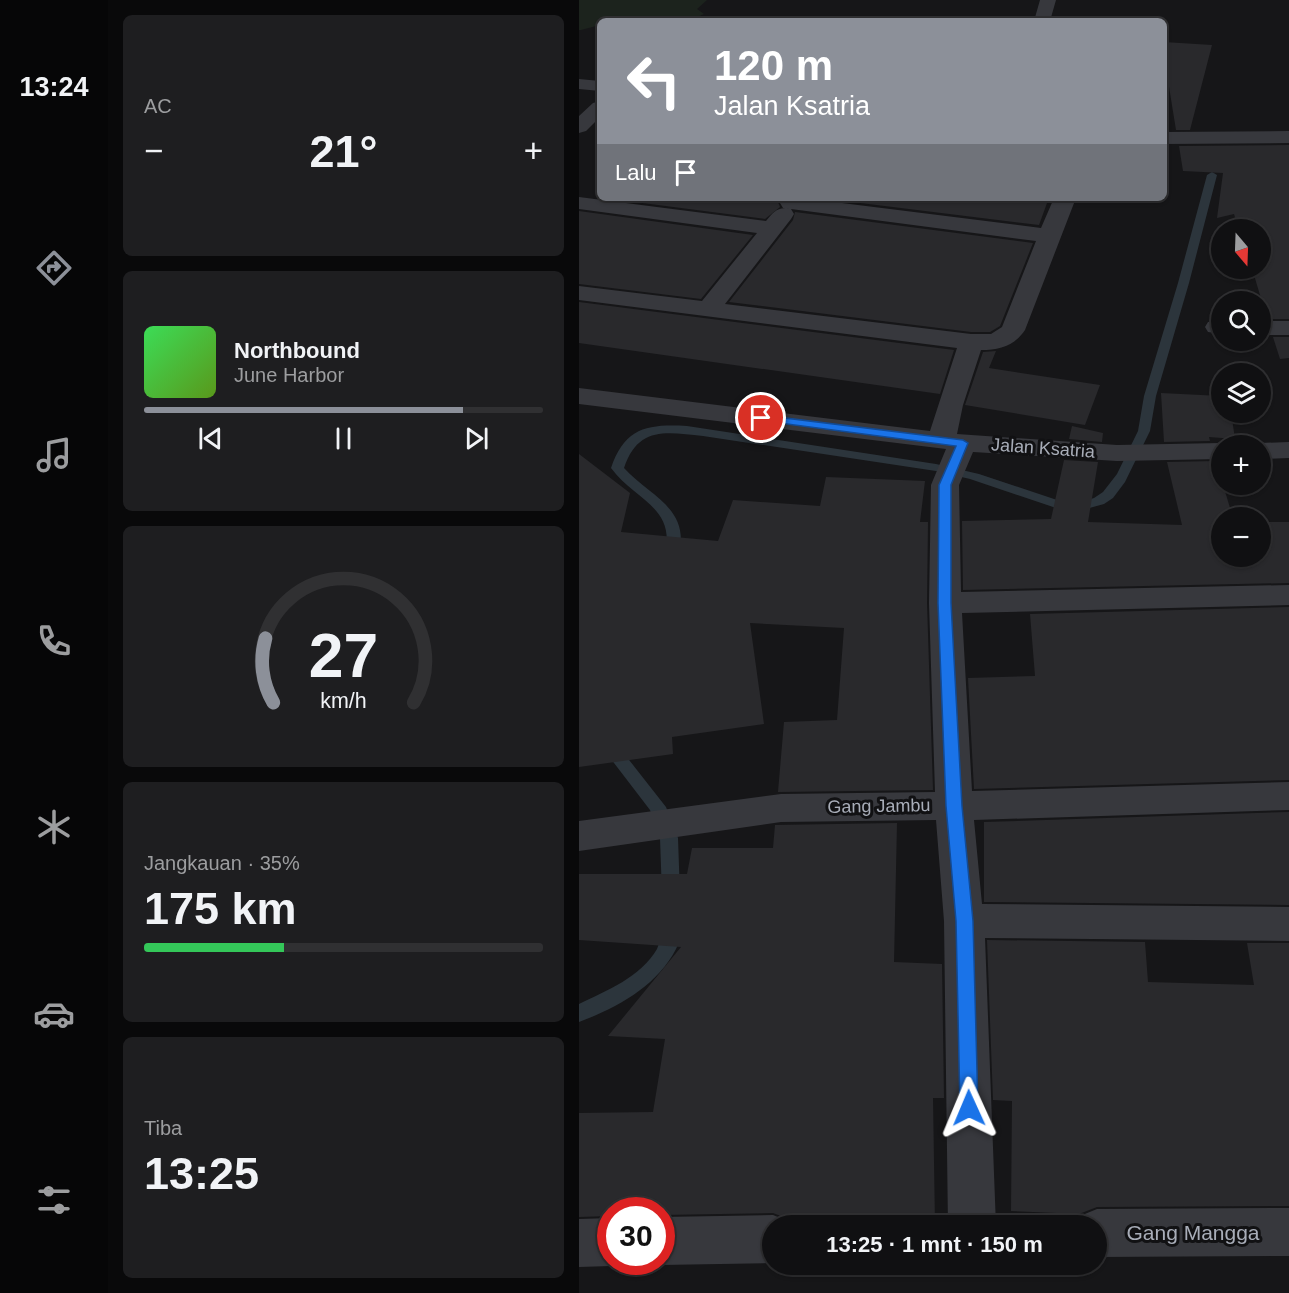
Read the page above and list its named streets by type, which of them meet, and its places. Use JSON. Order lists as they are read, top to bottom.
{
  "streets": {
    "street": ["Jalan Ksatria", "Gang Jambu", "Gang Mangga"]
  },
  "north": "bottom",
  "page": {
    "tabs": "13:24",
    "tile": [
      "AC",
      ["Jangkauan · 35%", "175 km"],
      ["Tiba", "13:25"]
    ],
    "turn": ["120 m", "Jalan Ksatria"],
    "heat": ["−", "21°", "+"],
    "then": "Lalu",
    "map_buttons": ["+", "−"],
    "song": ["Northbound", "June Harbor"],
    "limit": "30",
    "trip": "13:25 · 1 mnt · 150 m",
    "gauge": ["27", "km/h"]
  }
}
